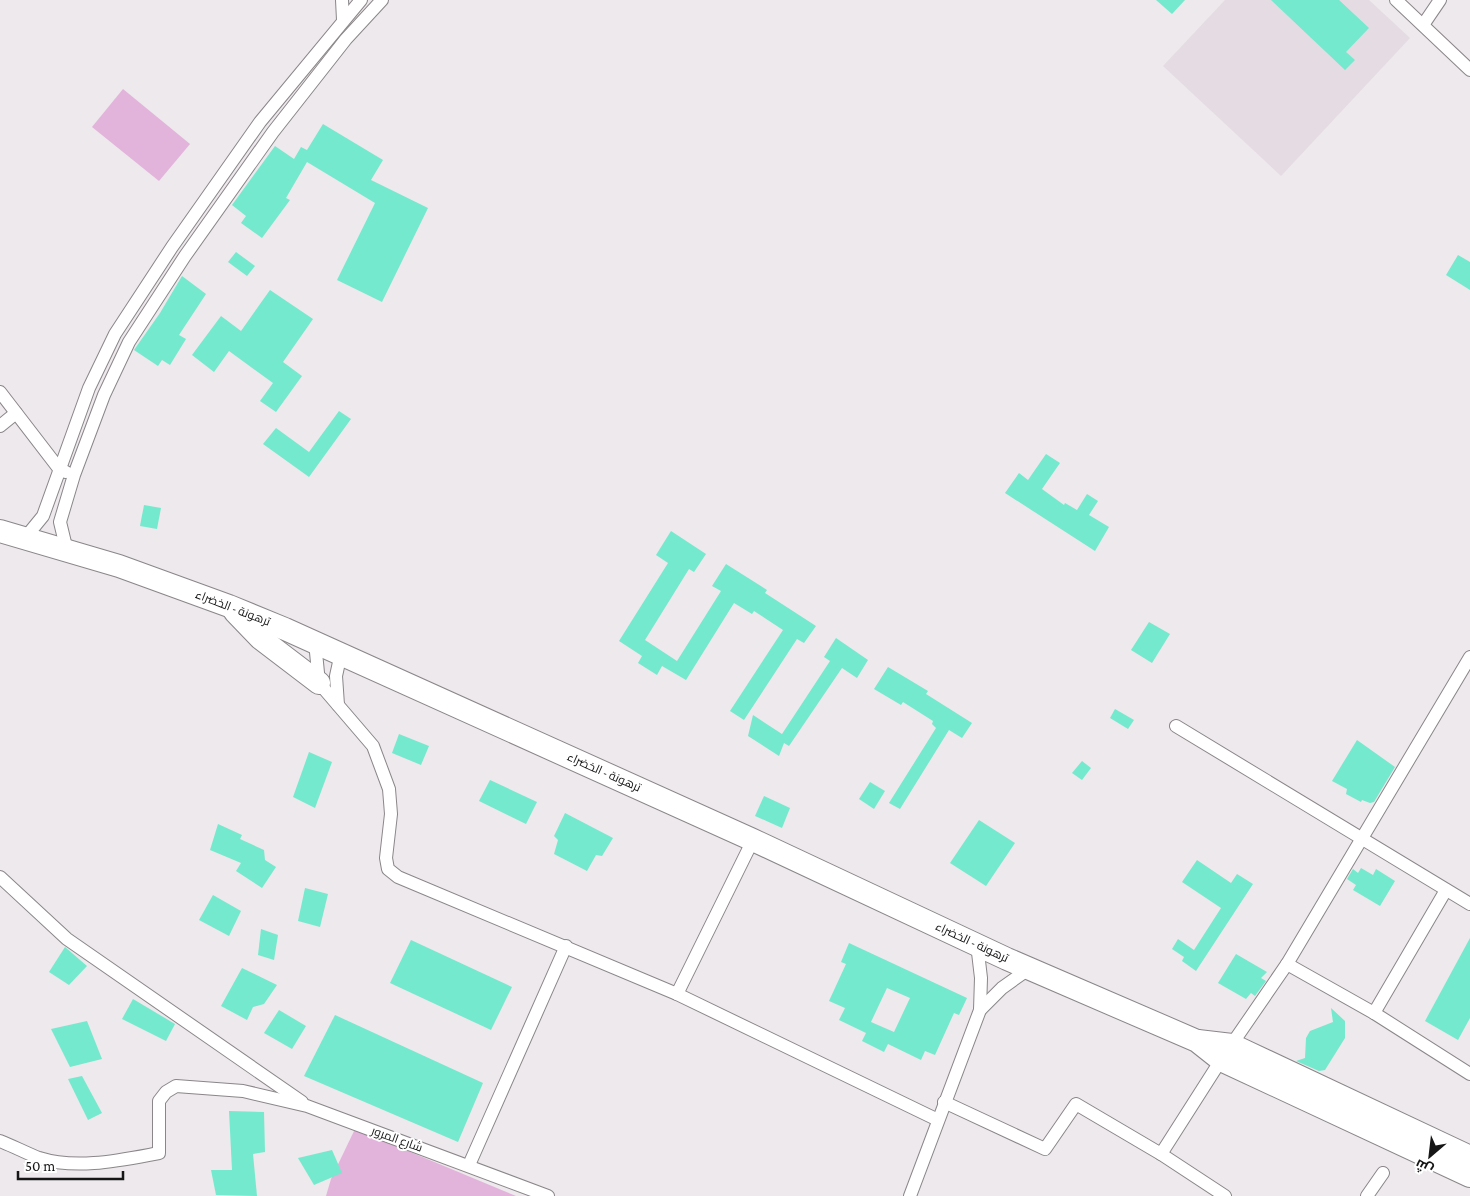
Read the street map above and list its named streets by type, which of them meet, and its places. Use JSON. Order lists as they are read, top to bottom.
{
  "streets": {
    "highway": ["ترهونة - الخضراء"],
    "street": ["شارع المرور"]
  },
  "scale_bar": "50 m",
  "north": "bottom left"
}
